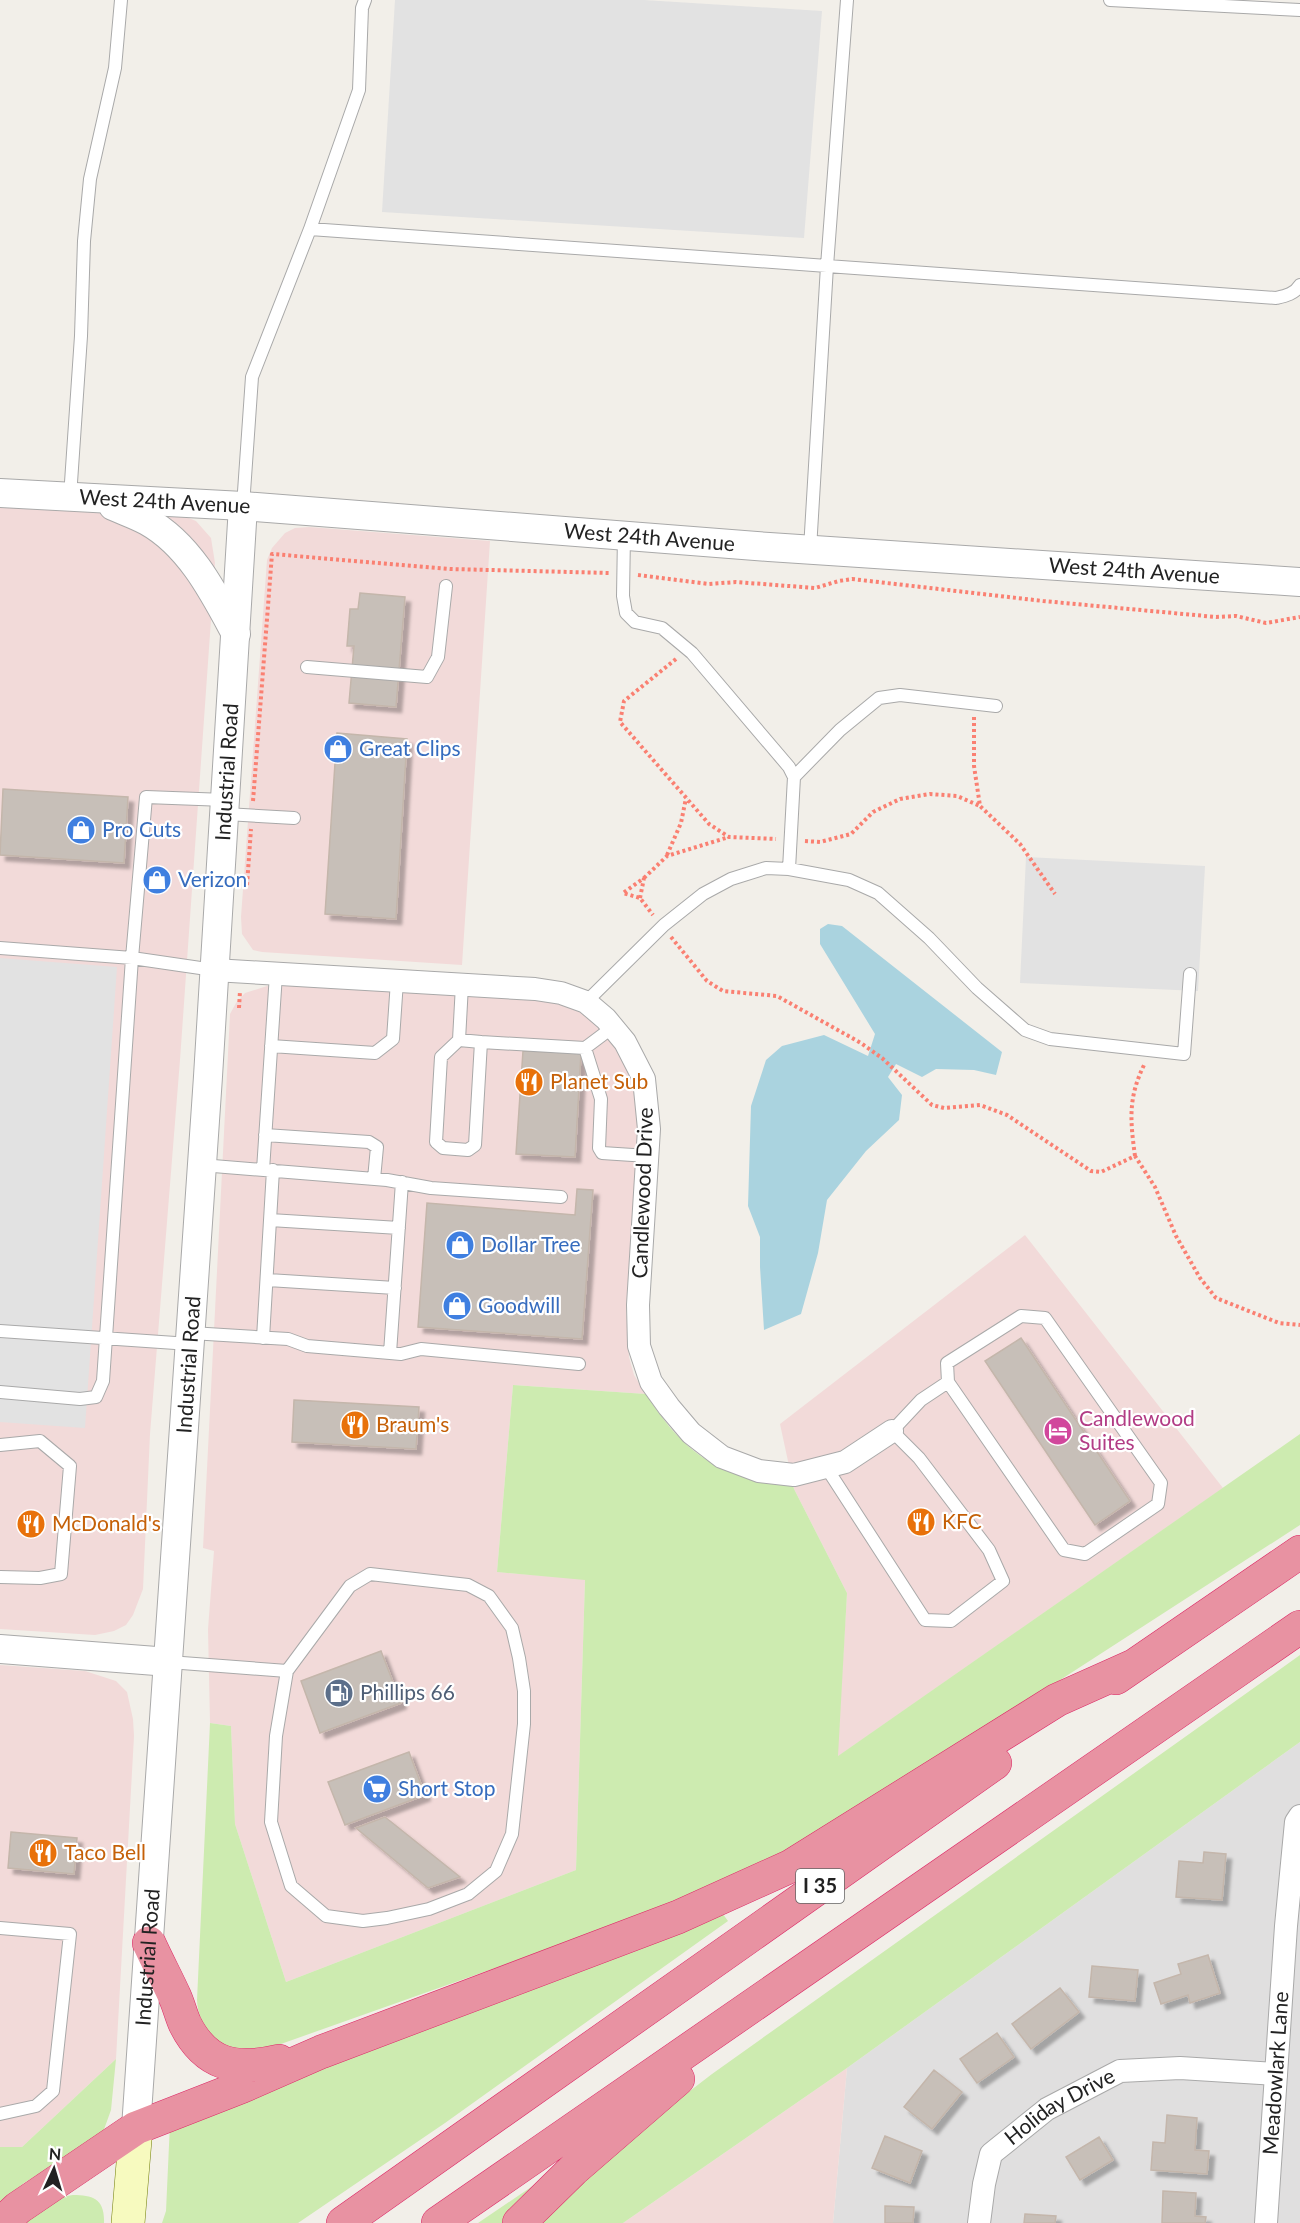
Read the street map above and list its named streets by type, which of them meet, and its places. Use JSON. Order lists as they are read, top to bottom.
{
  "streets": {
    "highway": ["I 35"],
    "main road": ["Industrial Road"],
    "street": [
      "West 24th Avenue",
      "Candlewood Drive",
      "Meadowlark Lane",
      "Holiday Drive"
    ]
  },
  "crossings": [
    ["West 24th Avenue", "Industrial Road"],
    ["Industrial Road", "Candlewood Drive"],
    ["Meadowlark Lane", "Holiday Drive"]
  ],
  "places": {
    "shop": [
      "Great Clips",
      "Pro Cuts",
      "Verizon",
      "Dollar Tree",
      "Goodwill"
    ],
    "restaurant": [
      "Planet Sub",
      "Braum's",
      "KFC",
      "McDonald's",
      "Taco Bell"
    ],
    "hotel": ["Candlewood Suites"],
    "fuel station": ["Phillips 66"],
    "supermarket": ["Short Stop"]
  },
  "north": "top"
}
